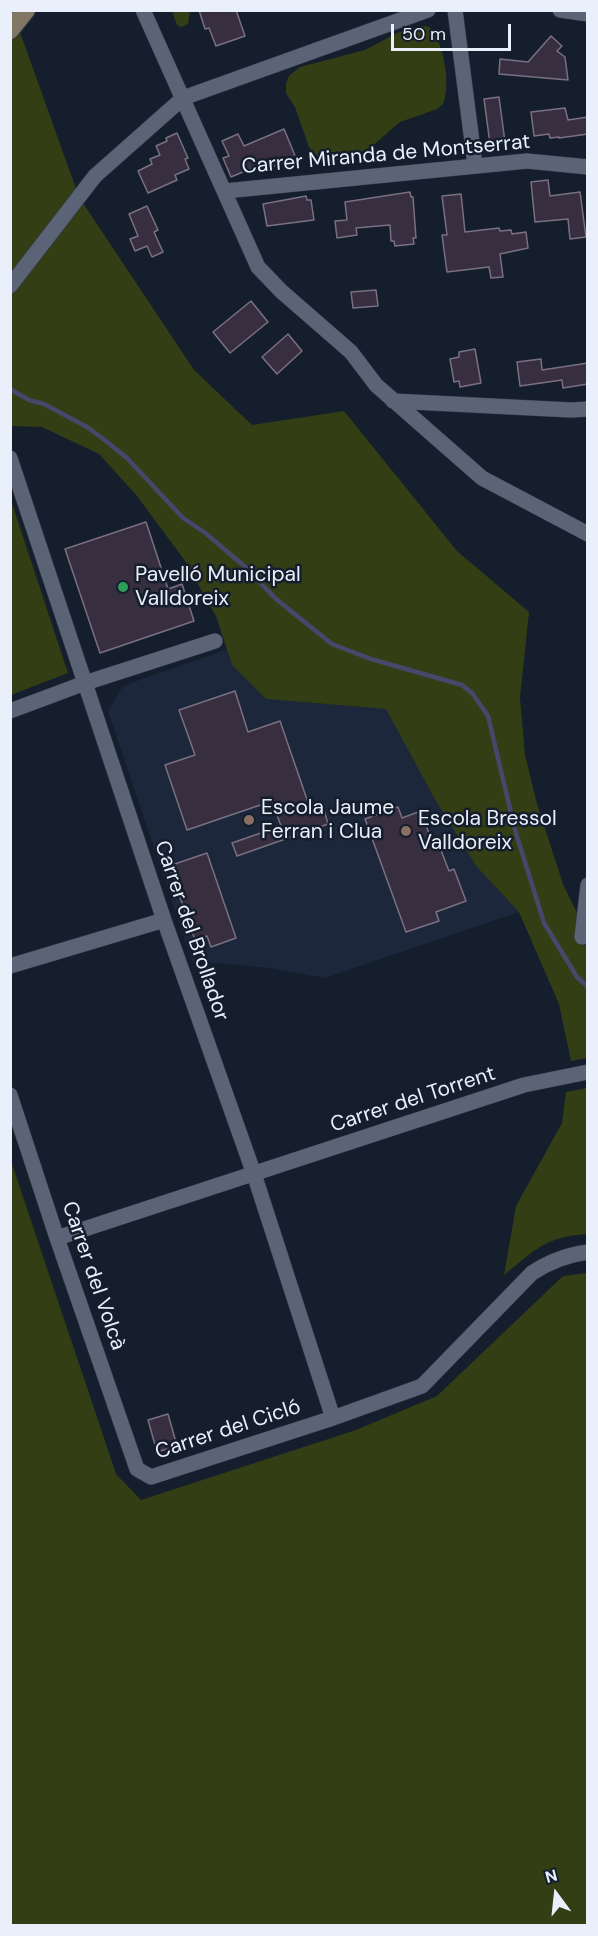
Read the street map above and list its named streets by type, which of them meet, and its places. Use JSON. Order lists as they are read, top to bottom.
{
  "streets": {
    "street": [
      "Carrer Miranda de Montserrat",
      "Carrer del Brollador",
      "Carrer del Torrent",
      "Carrer del Volcà",
      "Carrer del Cicló"
    ]
  },
  "crossings": [
    ["Carrer del Brollador", "Carrer del Torrent"],
    ["Carrer del Brollador", "Carrer del Cicló"],
    ["Carrer del Torrent", "Carrer del Volcà"],
    ["Carrer del Volcà", "Carrer del Cicló"]
  ],
  "places": ["Pavelló Municipal Valldoreix", "Escola Jaume Ferran i Clua", "Escola Bressol Valldoreix"],
  "scale_bar": "50 m",
  "north": "top"
}
